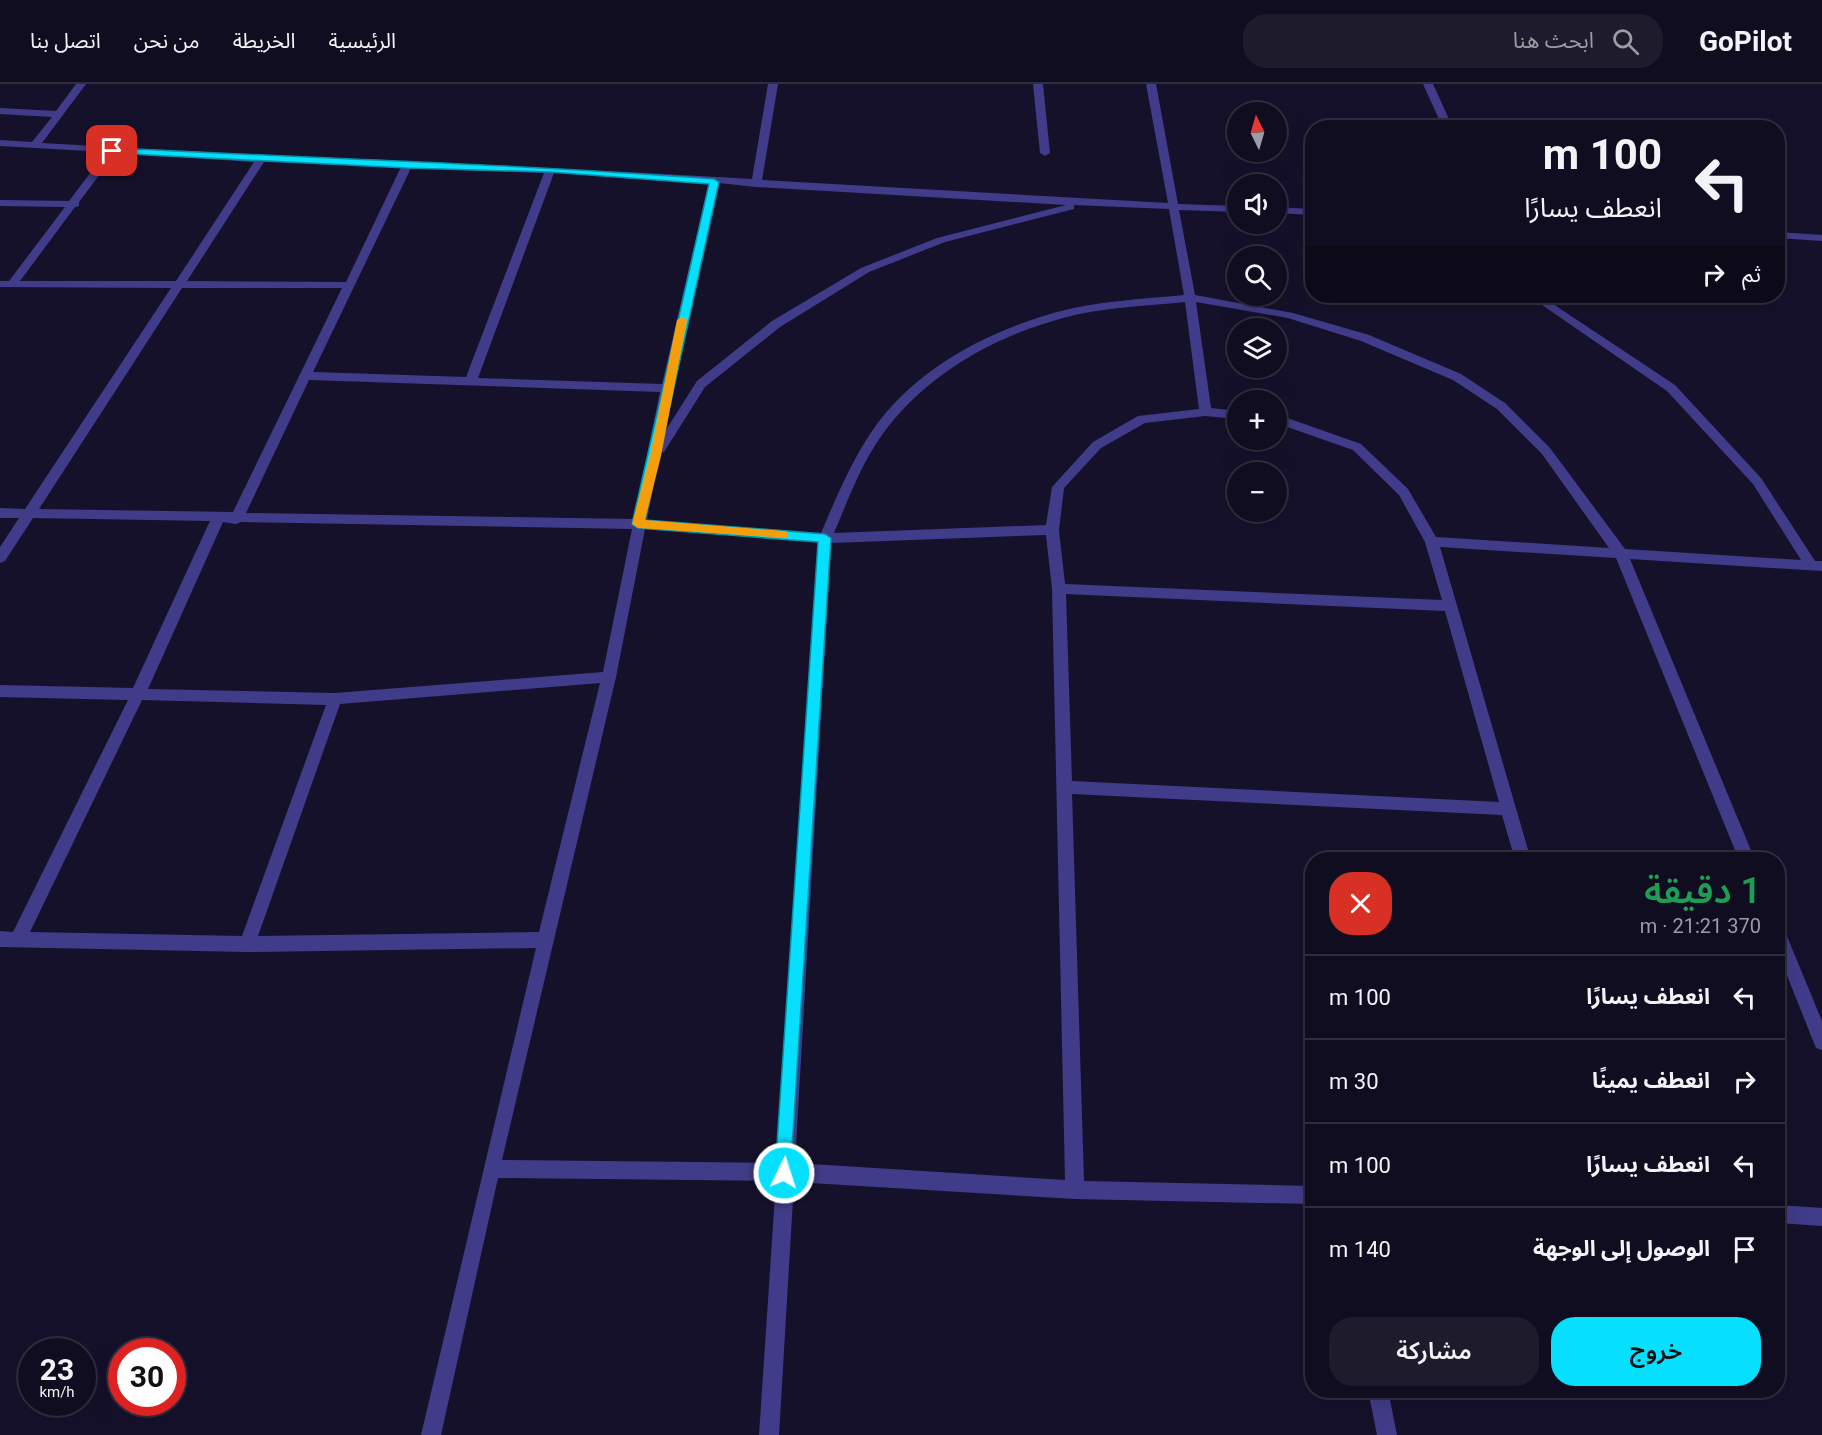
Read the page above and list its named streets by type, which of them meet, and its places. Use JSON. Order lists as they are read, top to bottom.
{
  "north": "top",
  "page": {
    "header": "GoPilot",
    "search": "ابحث هنا",
    "nav": [
      "الرئيسية",
      "الخريطة",
      "من نحن",
      "اتصل بنا"
    ],
    "map_buttons": ["+", "−"],
    "turn": ["100 m", "انعطف يسارًا"],
    "then": "ثم",
    "heading": ["1 دقيقة", "370 m · 21:21"],
    "list": [
      {
        "name": "انعطف يسارًا",
        "value": "100 m"
      },
      {
        "name": "انعطف يمينًا",
        "value": "30 m"
      },
      {
        "name": "انعطف يسارًا",
        "value": "100 m"
      },
      {
        "name": "الوصول إلى الوجهة",
        "value": "140 m"
      }
    ],
    "buttons": ["خروج", "مشاركة"],
    "speed": "23 km/h",
    "limit": "30"
  }
}
